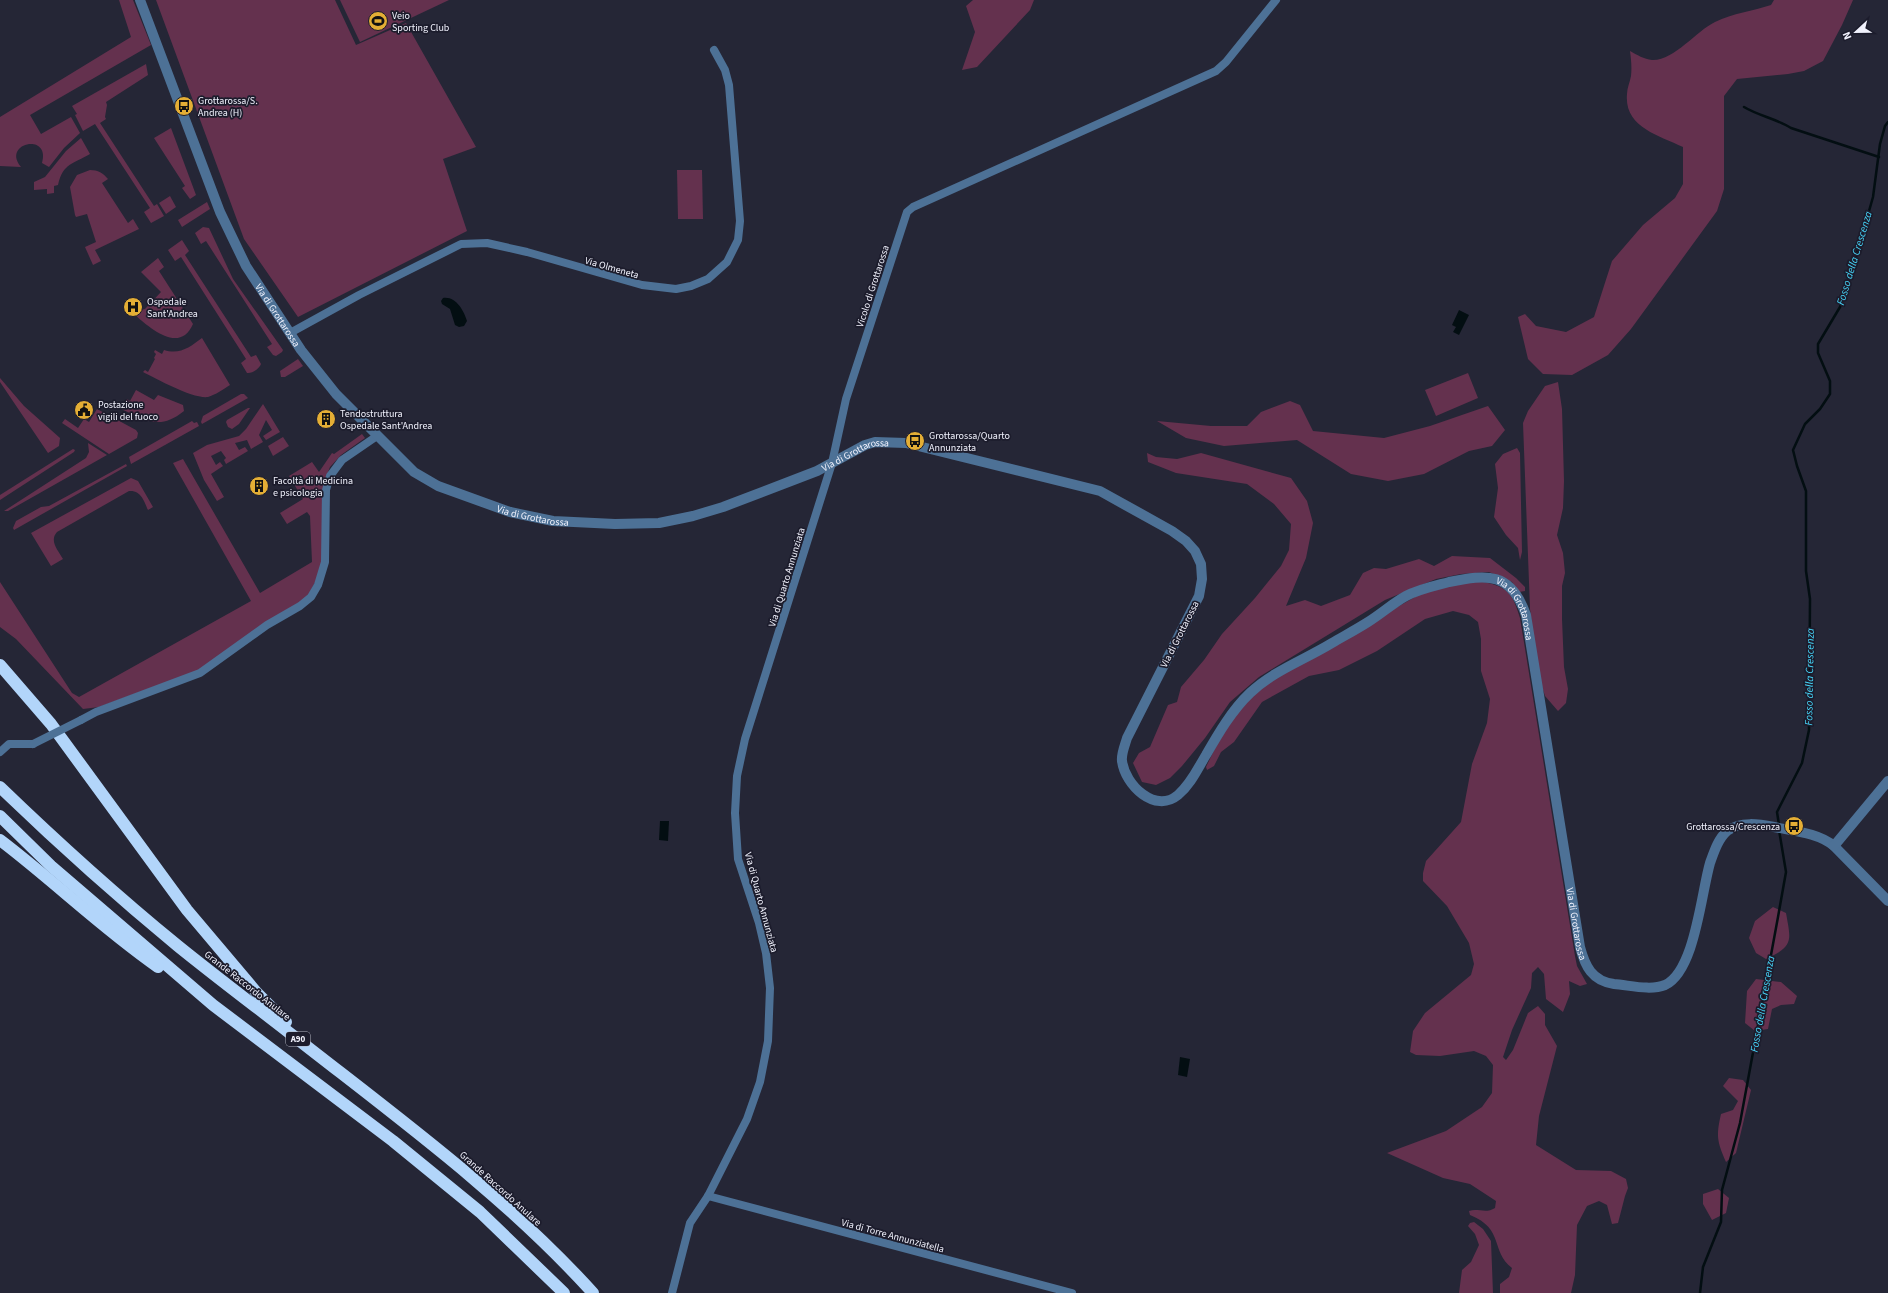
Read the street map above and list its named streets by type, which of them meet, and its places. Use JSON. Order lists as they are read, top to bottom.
{
  "streets": {
    "highway": ["Grande Raccordo Anulare", "A90"],
    "street": [
      "Via Olmeneta",
      "Vicolo di Grottarossa",
      "Via di Grottarossa",
      "Via di Quarto Annunziata",
      "Via di Torre Annunziatella"
    ]
  },
  "crossings": [
    ["Via Olmeneta", "Via di Grottarossa"],
    ["Vicolo di Grottarossa", "Via di Grottarossa"],
    ["Vicolo di Grottarossa", "Via di Quarto Annunziata"],
    ["Via di Grottarossa", "Via di Quarto Annunziata"],
    ["Via di Quarto Annunziata", "Via di Torre Annunziatella"]
  ],
  "water": ["Fosso della Crescenza"],
  "places": {
    "sports": ["Veio Sporting Club"],
    "bus stop": ["Grottarossa/S. Andrea (H)", "Grottarossa/Quarto Annunziata", "Grottarossa/Crescenza"],
    "hospital": ["Ospedale Sant'Andrea"],
    "public building": ["Postazione vigili del fuoco"],
    "building": ["Tendostruttura Ospedale Sant'Andrea", "Facoltà di Medicina e psicologia"]
  },
  "north": "left"
}
